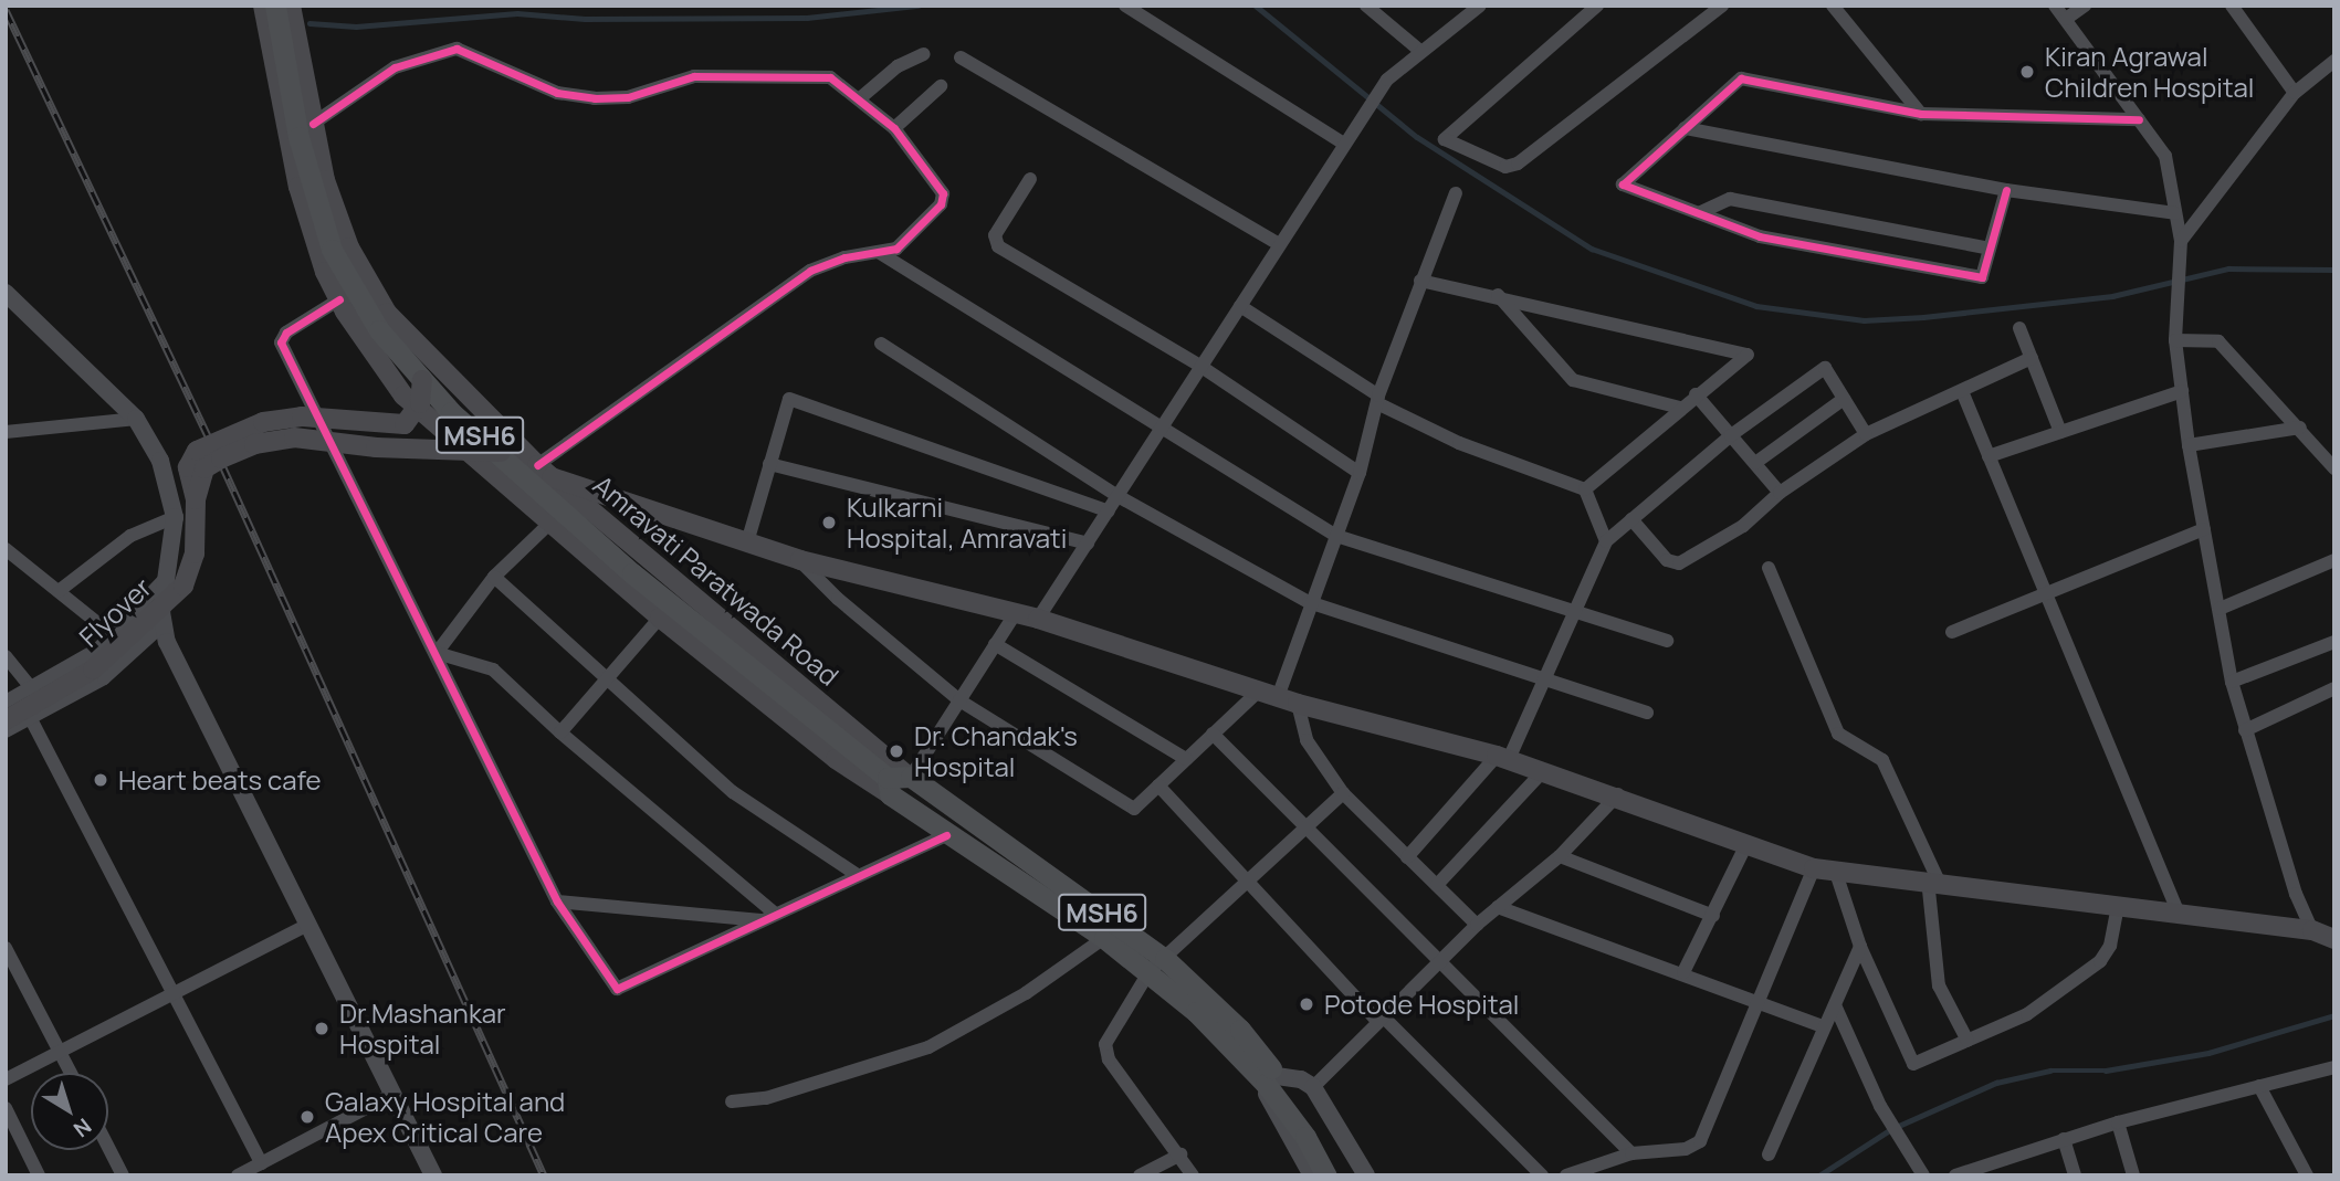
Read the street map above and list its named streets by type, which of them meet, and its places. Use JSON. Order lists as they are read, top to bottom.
{
  "streets": {
    "main road": ["MSH6", "Amravati Paratwada Road", "Flyover"]
  },
  "crossings": [
    ["MSH6", "Amravati Paratwada Road"],
    ["Amravati Paratwada Road", "Flyover"]
  ],
  "places": [
    "Kiran Agrawal Children Hospital",
    "Kulkarni Hospital, Amravati",
    "Dr. Chandak's Hospital",
    "Heart beats cafe",
    "Potode Hospital",
    "Dr.Mashankar Hospital",
    "Galaxy Hospital and Apex Critical Care"
  ],
  "north": "bottom right"
}
